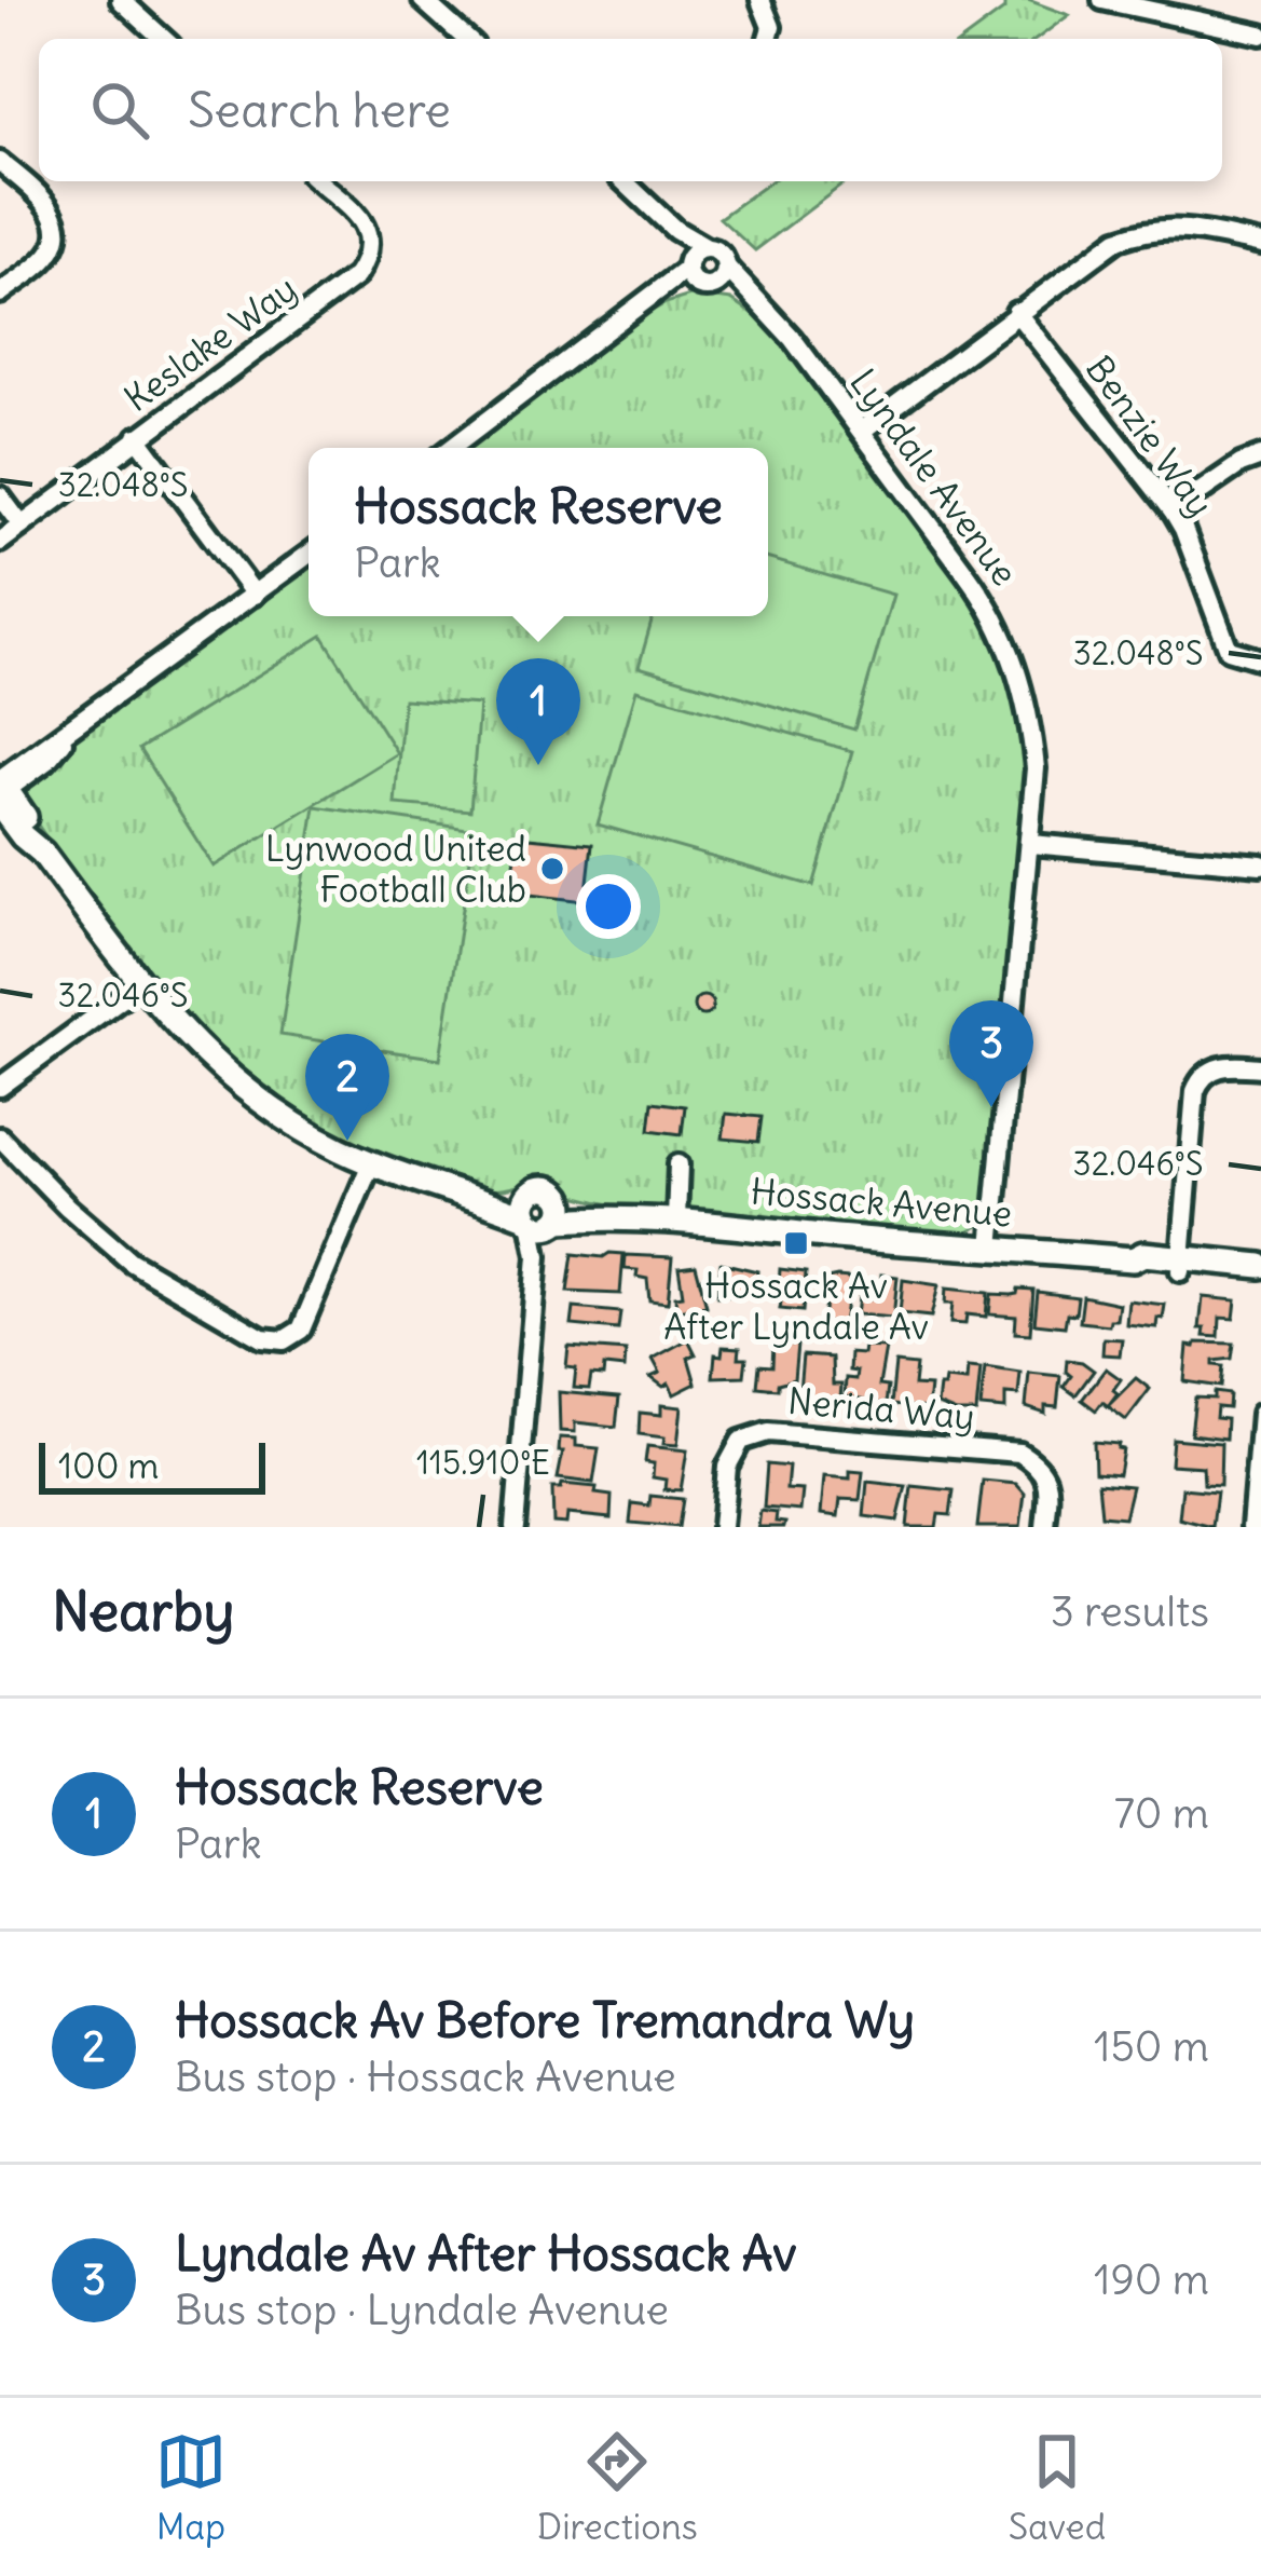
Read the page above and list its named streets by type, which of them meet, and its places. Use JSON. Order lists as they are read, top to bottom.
{
  "streets": {
    "main road": ["Hossack Avenue"],
    "street": [
      "Keslake Way",
      "Benzie Way",
      "Lyndale Avenue",
      "Nerida Way"
    ]
  },
  "crossings": [
    ["Lyndale Avenue", "Hossack Avenue"]
  ],
  "places": {
    "other": ["Lynwood United Football Club"],
    "transit": ["Hossack Av After Lyndale Av"]
  },
  "scale_bar": "100 m",
  "page": {
    "search": "Search here",
    "popup": ["Hossack Reserve", "Park"],
    "pins": ["1", "3", "2"],
    "scale": "100 m",
    "heading": ["Nearby", "3 results"],
    "list": [
      {
        "mark": "1",
        "name": "Hossack Reserve",
        "note": "Park",
        "value": "70 m"
      },
      {
        "mark": "2",
        "name": "Hossack Av Before Tremandra Wy",
        "note": "Bus stop · Hossack Avenue",
        "value": "150 m"
      },
      {
        "mark": "3",
        "name": "Lyndale Av After Hossack Av",
        "note": "Bus stop · Lyndale Avenue",
        "value": "190 m"
      }
    ],
    "nav": ["Map", "Directions", "Saved"]
  },
  "coordinates": ["32.048°S", "32.046°S", "115.910°E"]
}
